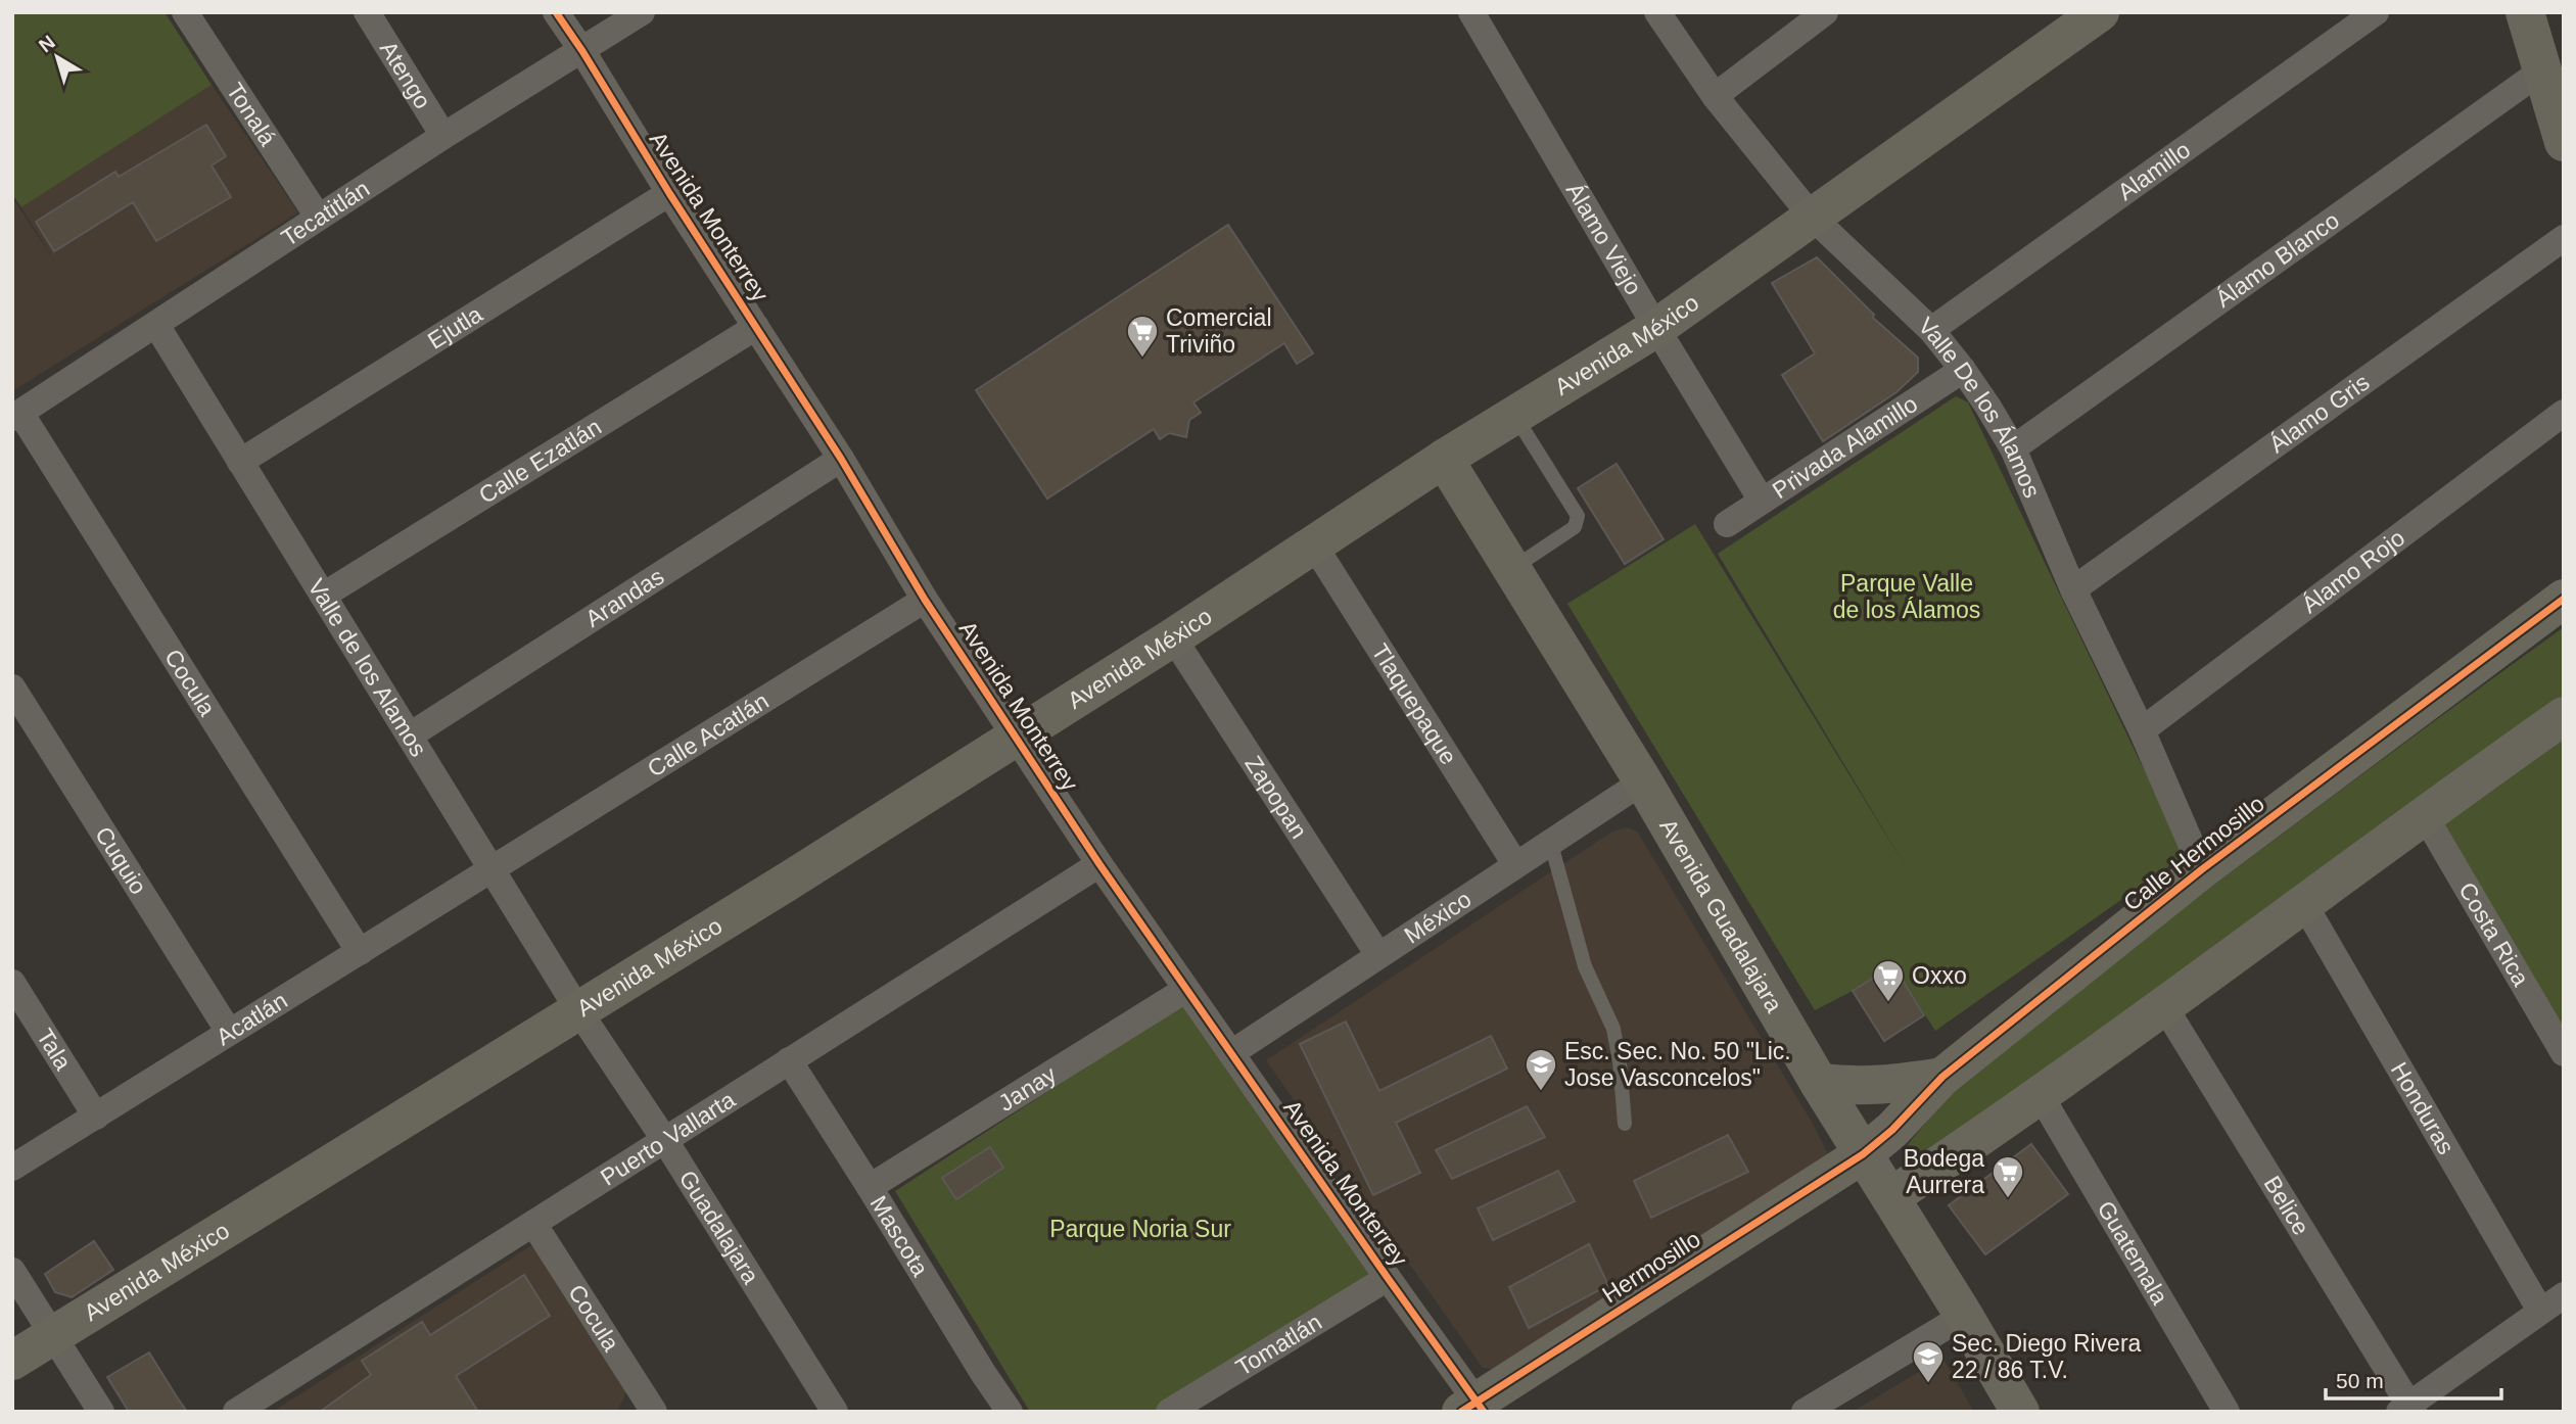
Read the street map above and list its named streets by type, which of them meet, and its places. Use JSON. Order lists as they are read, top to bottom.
{
  "streets": {
    "street": [
      "Atengo",
      "Tonalá",
      "Alamillo",
      "Tecatitlán",
      "Avenida Monterrey",
      "Álamo Viejo",
      "Álamo Blanco",
      "Ejutla",
      "Avenida México",
      "Valle De los Álamos",
      "Álamo Gris",
      "Privada Alamillo",
      "Calle Ezatlán",
      "Álamo Rojo",
      "Arandas",
      "Valle de los Alamos",
      "Cocula",
      "Tlaquepaque",
      "Calle Acatlán",
      "Zapopan",
      "Calle Hermosillo",
      "Cuquio",
      "México",
      "Avenida Guadalajara",
      "Costa Rica",
      "Acatlán",
      "Tala",
      "Janay",
      "Honduras",
      "Puerto Vallarta",
      "Belice",
      "Guadalajara",
      "Mascota",
      "Guatemala",
      "Hermosillo",
      "Tomatlán"
    ]
  },
  "crossings": [
    ["Atengo", "Tecatitlán"],
    ["Tonalá", "Tecatitlán"],
    ["Alamillo", "Valle De los Álamos"],
    ["Tecatitlán", "Avenida Monterrey"],
    ["Tecatitlán", "Valle de los Alamos"],
    ["Tecatitlán", "Cocula"],
    ["Avenida Monterrey", "Ejutla"],
    ["Avenida Monterrey", "Avenida México"],
    ["Avenida Monterrey", "Calle Ezatlán"],
    ["Avenida Monterrey", "Arandas"],
    ["Avenida Monterrey", "Calle Acatlán"],
    ["Avenida Monterrey", "México"],
    ["Avenida Monterrey", "Janay"],
    ["Avenida Monterrey", "Puerto Vallarta"],
    ["Avenida Monterrey", "Hermosillo"],
    ["Avenida Monterrey", "Tomatlán"],
    ["Álamo Viejo", "Avenida México"],
    ["Álamo Viejo", "Privada Alamillo"],
    ["Álamo Blanco", "Valle De los Álamos"],
    ["Ejutla", "Valle de los Alamos"],
    ["Avenida México", "Valle De los Álamos"],
    ["Avenida México", "Valle de los Alamos"],
    ["Avenida México", "Tlaquepaque"],
    ["Avenida México", "Zapopan"],
    ["Avenida México", "Avenida Guadalajara"],
    ["Avenida México", "Guadalajara"],
    ["Valle De los Álamos", "Álamo Gris"],
    ["Valle De los Álamos", "Privada Alamillo"],
    ["Valle De los Álamos", "Álamo Rojo"],
    ["Valle De los Álamos", "Calle Hermosillo"],
    ["Calle Ezatlán", "Valle de los Alamos"],
    ["Arandas", "Valle de los Alamos"],
    ["Valle de los Alamos", "Calle Acatlán"],
    ["Valle de los Alamos", "Acatlán"],
    ["Valle de los Alamos", "Guadalajara"],
    ["Cocula", "Acatlán"],
    ["Cocula", "Puerto Vallarta"],
    ["Tlaquepaque", "México"],
    ["Calle Acatlán", "Acatlán"],
    ["Zapopan", "México"],
    ["Calle Hermosillo", "Avenida Guadalajara"],
    ["Calle Hermosillo", "Hermosillo"],
    ["Cuquio", "Acatlán"],
    ["México", "Avenida Guadalajara"],
    ["Avenida Guadalajara", "Hermosillo"],
    ["Acatlán", "Tala"],
    ["Janay", "Mascota"],
    ["Puerto Vallarta", "Guadalajara"],
    ["Puerto Vallarta", "Mascota"]
  ],
  "parks": ["Parque Valle de los Álamos", "Parque Noria Sur"],
  "places": {
    "supermarket": ["Comercial Triviño", "Oxxo", "Bodega Aurrera"],
    "school or university": ["Esc. Sec. No. 50 \"Lic. Jose Vasconcelos\"", "Sec. Diego Rivera 22 / 86 T.V."]
  },
  "scale_bar": "50 m",
  "north": "top left"
}
